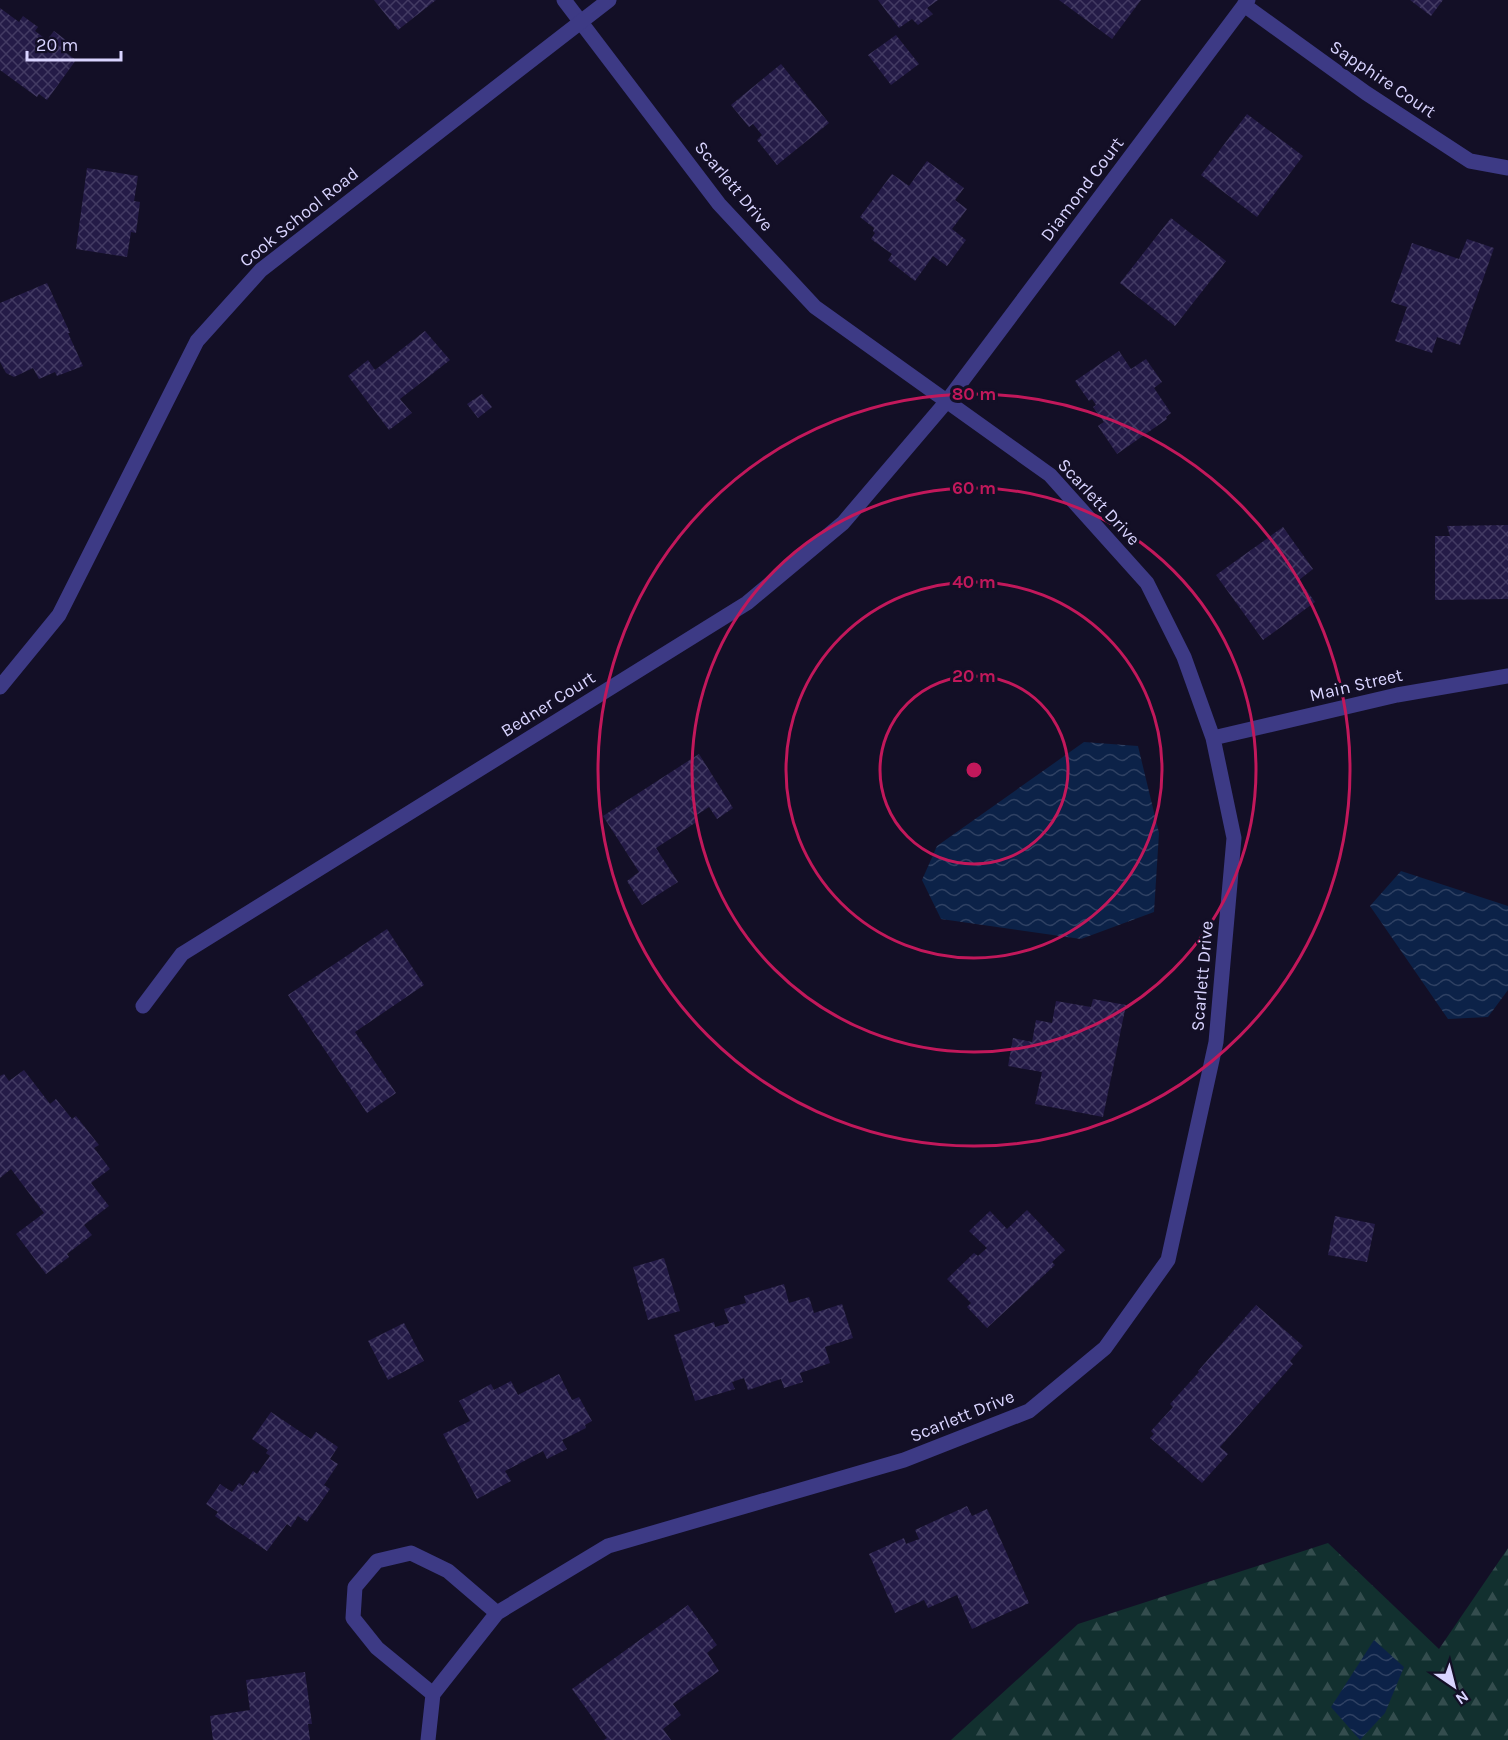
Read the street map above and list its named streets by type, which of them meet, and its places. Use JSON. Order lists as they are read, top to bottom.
{
  "streets": {
    "street": [
      "Sapphire Court",
      "Scarlett Drive",
      "Diamond Court",
      "Cook School Road",
      "Main Street",
      "Bedner Court"
    ]
  },
  "crossings": [
    ["Sapphire Court", "Diamond Court"],
    ["Scarlett Drive", "Diamond Court"],
    ["Scarlett Drive", "Cook School Road"],
    ["Scarlett Drive", "Main Street"],
    ["Scarlett Drive", "Bedner Court"],
    ["Diamond Court", "Bedner Court"]
  ],
  "scale_bar": "20 m",
  "north": "bottom right",
  "rings": [
    "80 m",
    "60 m",
    "40 m",
    "20 m"
  ]
}
